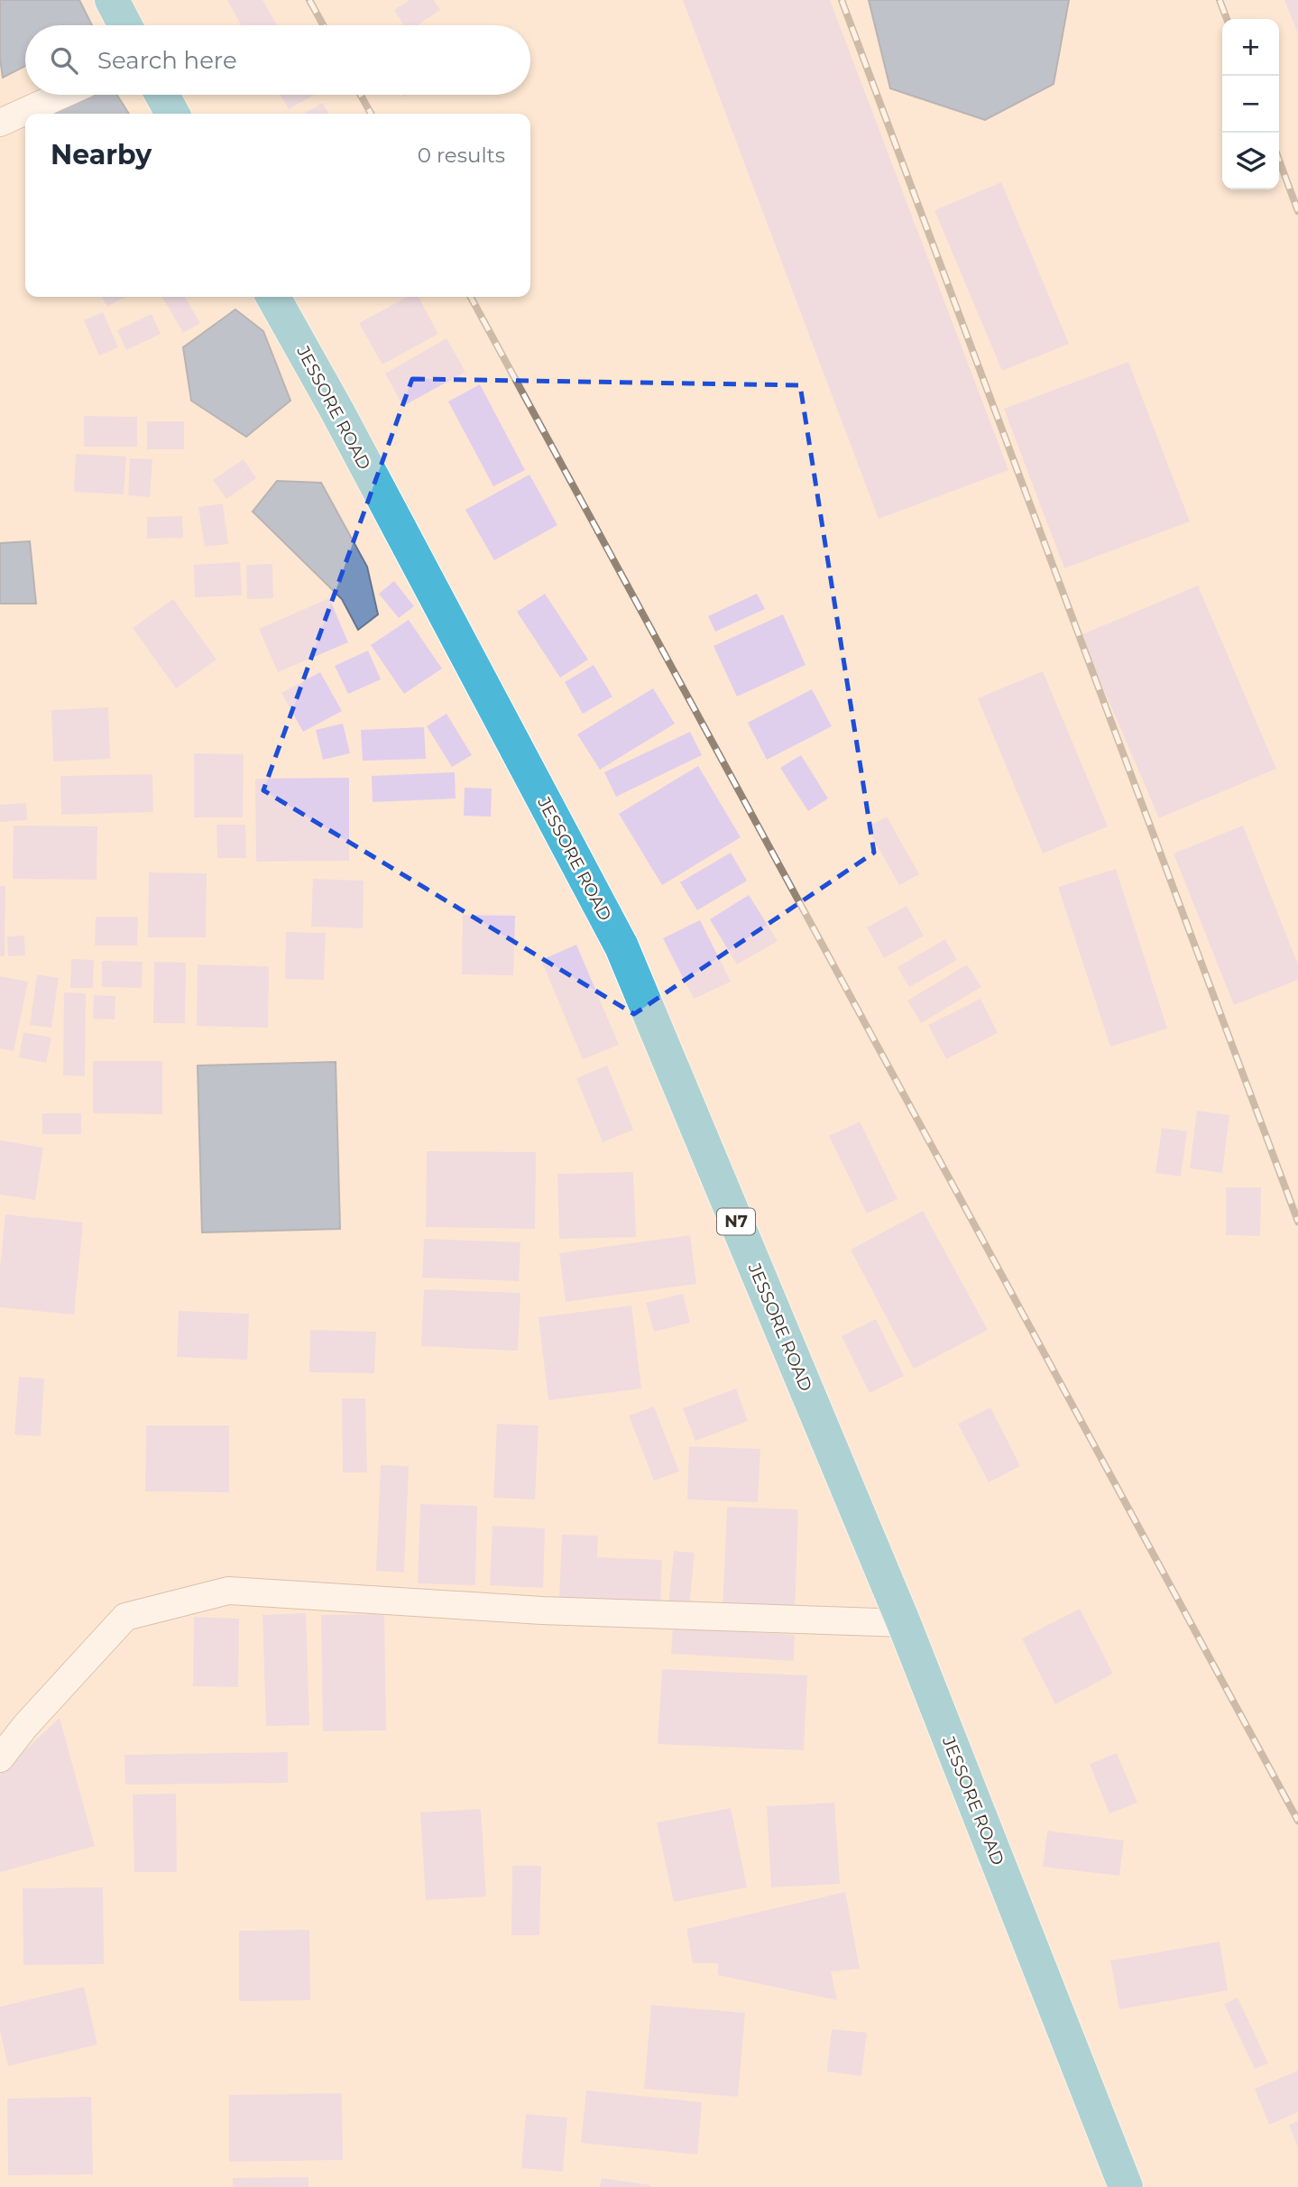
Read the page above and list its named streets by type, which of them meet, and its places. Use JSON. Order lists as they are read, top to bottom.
{
  "streets": {
    "highway": ["JESSORE ROAD", "N7"]
  },
  "page": {
    "map_buttons": ["+", "−"],
    "search": "Search here",
    "heading": ["Nearby", "0 results"]
  }
}
